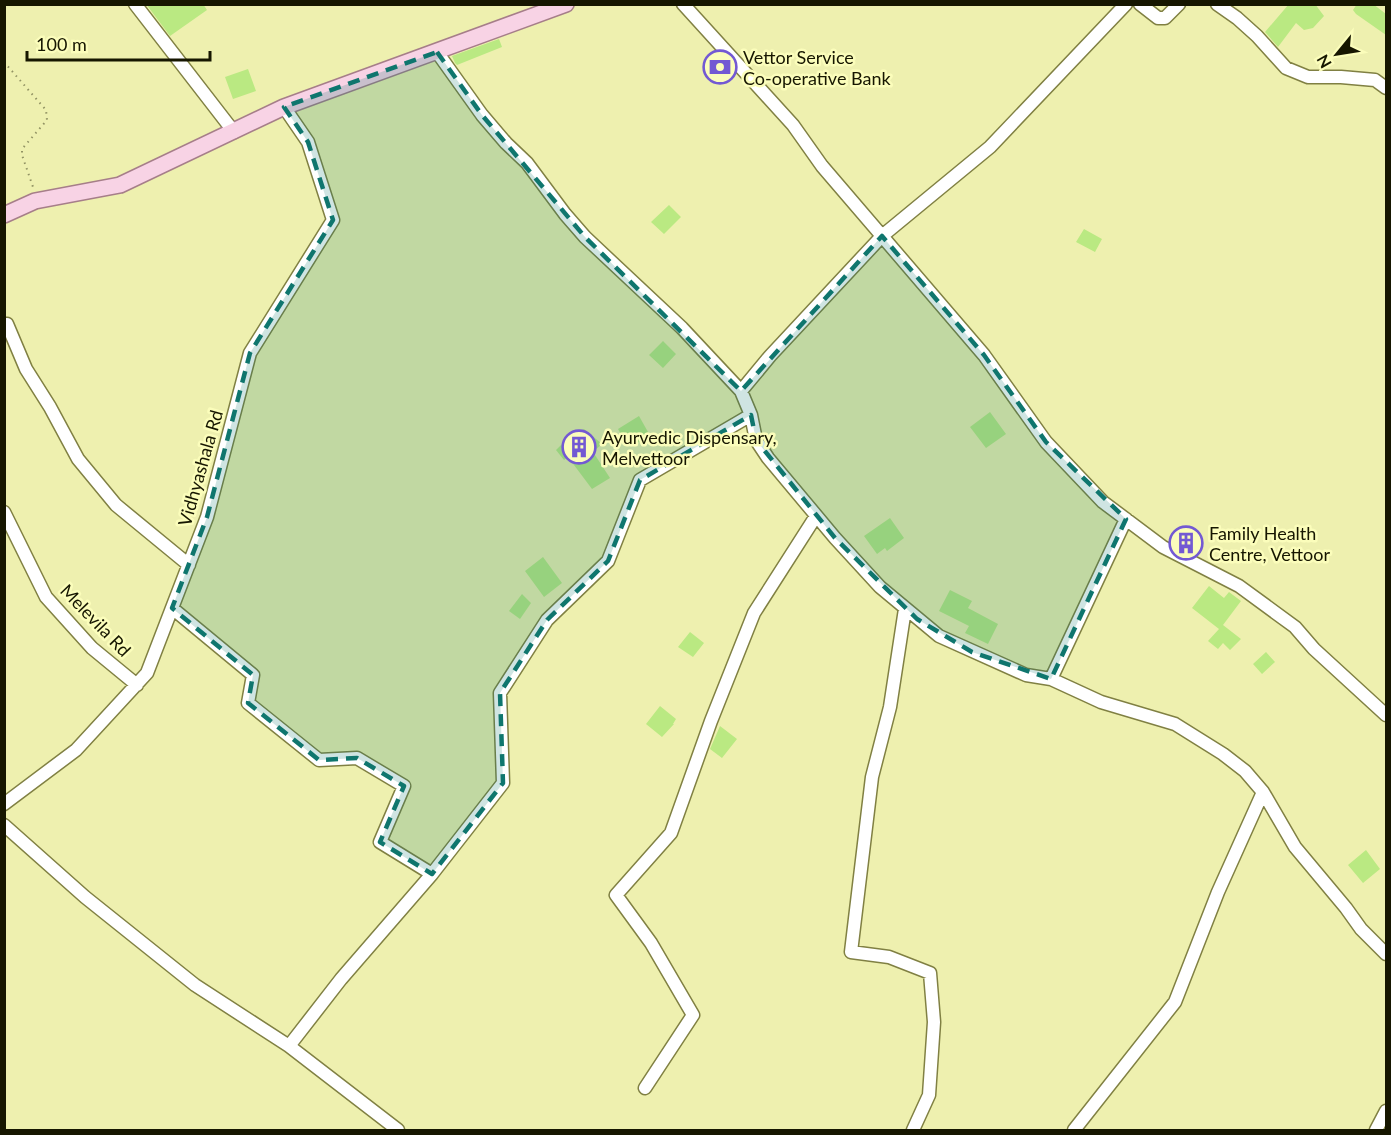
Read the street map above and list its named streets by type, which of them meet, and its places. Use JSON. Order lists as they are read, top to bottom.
{
  "streets": {
    "street": ["Vidhyashala Rd", "Melevila Rd"]
  },
  "crossings": [
    ["Vidhyashala Rd", "Melevila Rd"]
  ],
  "places": {
    "bank": ["Vettor Service Co-operative Bank"],
    "building": ["Ayurvedic Dispensary, Melvettoor", "Family Health Centre, Vettoor"]
  },
  "scale_bar": "100 m",
  "north": "bottom left"
}
